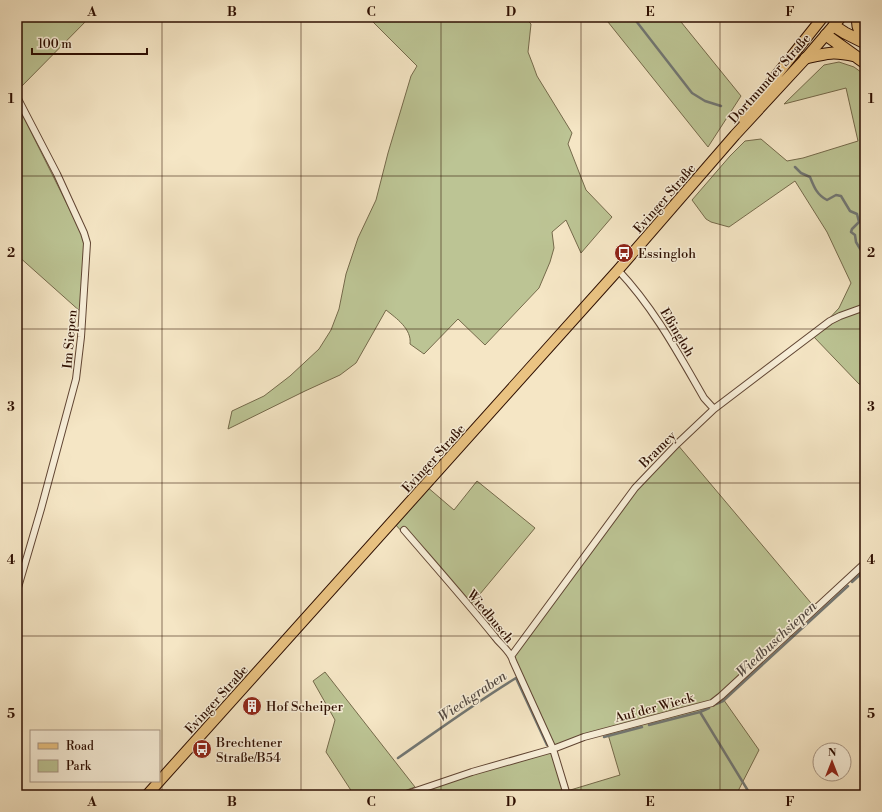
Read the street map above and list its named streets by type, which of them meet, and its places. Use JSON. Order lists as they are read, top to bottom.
{
  "streets": {
    "main road": ["Dortmunder Straße", "Evinger Straße"],
    "street": [
      "Eßingloh",
      "Im Siepen",
      "Bramey",
      "Wiedbusch",
      "Auf der Wieck"
    ]
  },
  "crossings": [
    ["Dortmunder Straße", "Evinger Straße"],
    ["Evinger Straße", "Eßingloh"],
    ["Eßingloh", "Bramey"],
    ["Bramey", "Wiedbusch"],
    ["Wiedbusch", "Auf der Wieck"]
  ],
  "water": ["Wiedbuschsiepen", "Wieckgraben"],
  "places": {
    "bus stop": ["Essingloh", "Brechtener Straße/B54"],
    "building": ["Hof Scheiper"]
  },
  "legend": ["Road", "Park"],
  "scale_bar": "100 m",
  "north": "top",
  "grid": {
    "columns": [
      "A",
      "B",
      "C",
      "D",
      "E",
      "F"
    ],
    "rows": [
      "1",
      "2",
      "3",
      "4",
      "5"
    ]
  }
}
